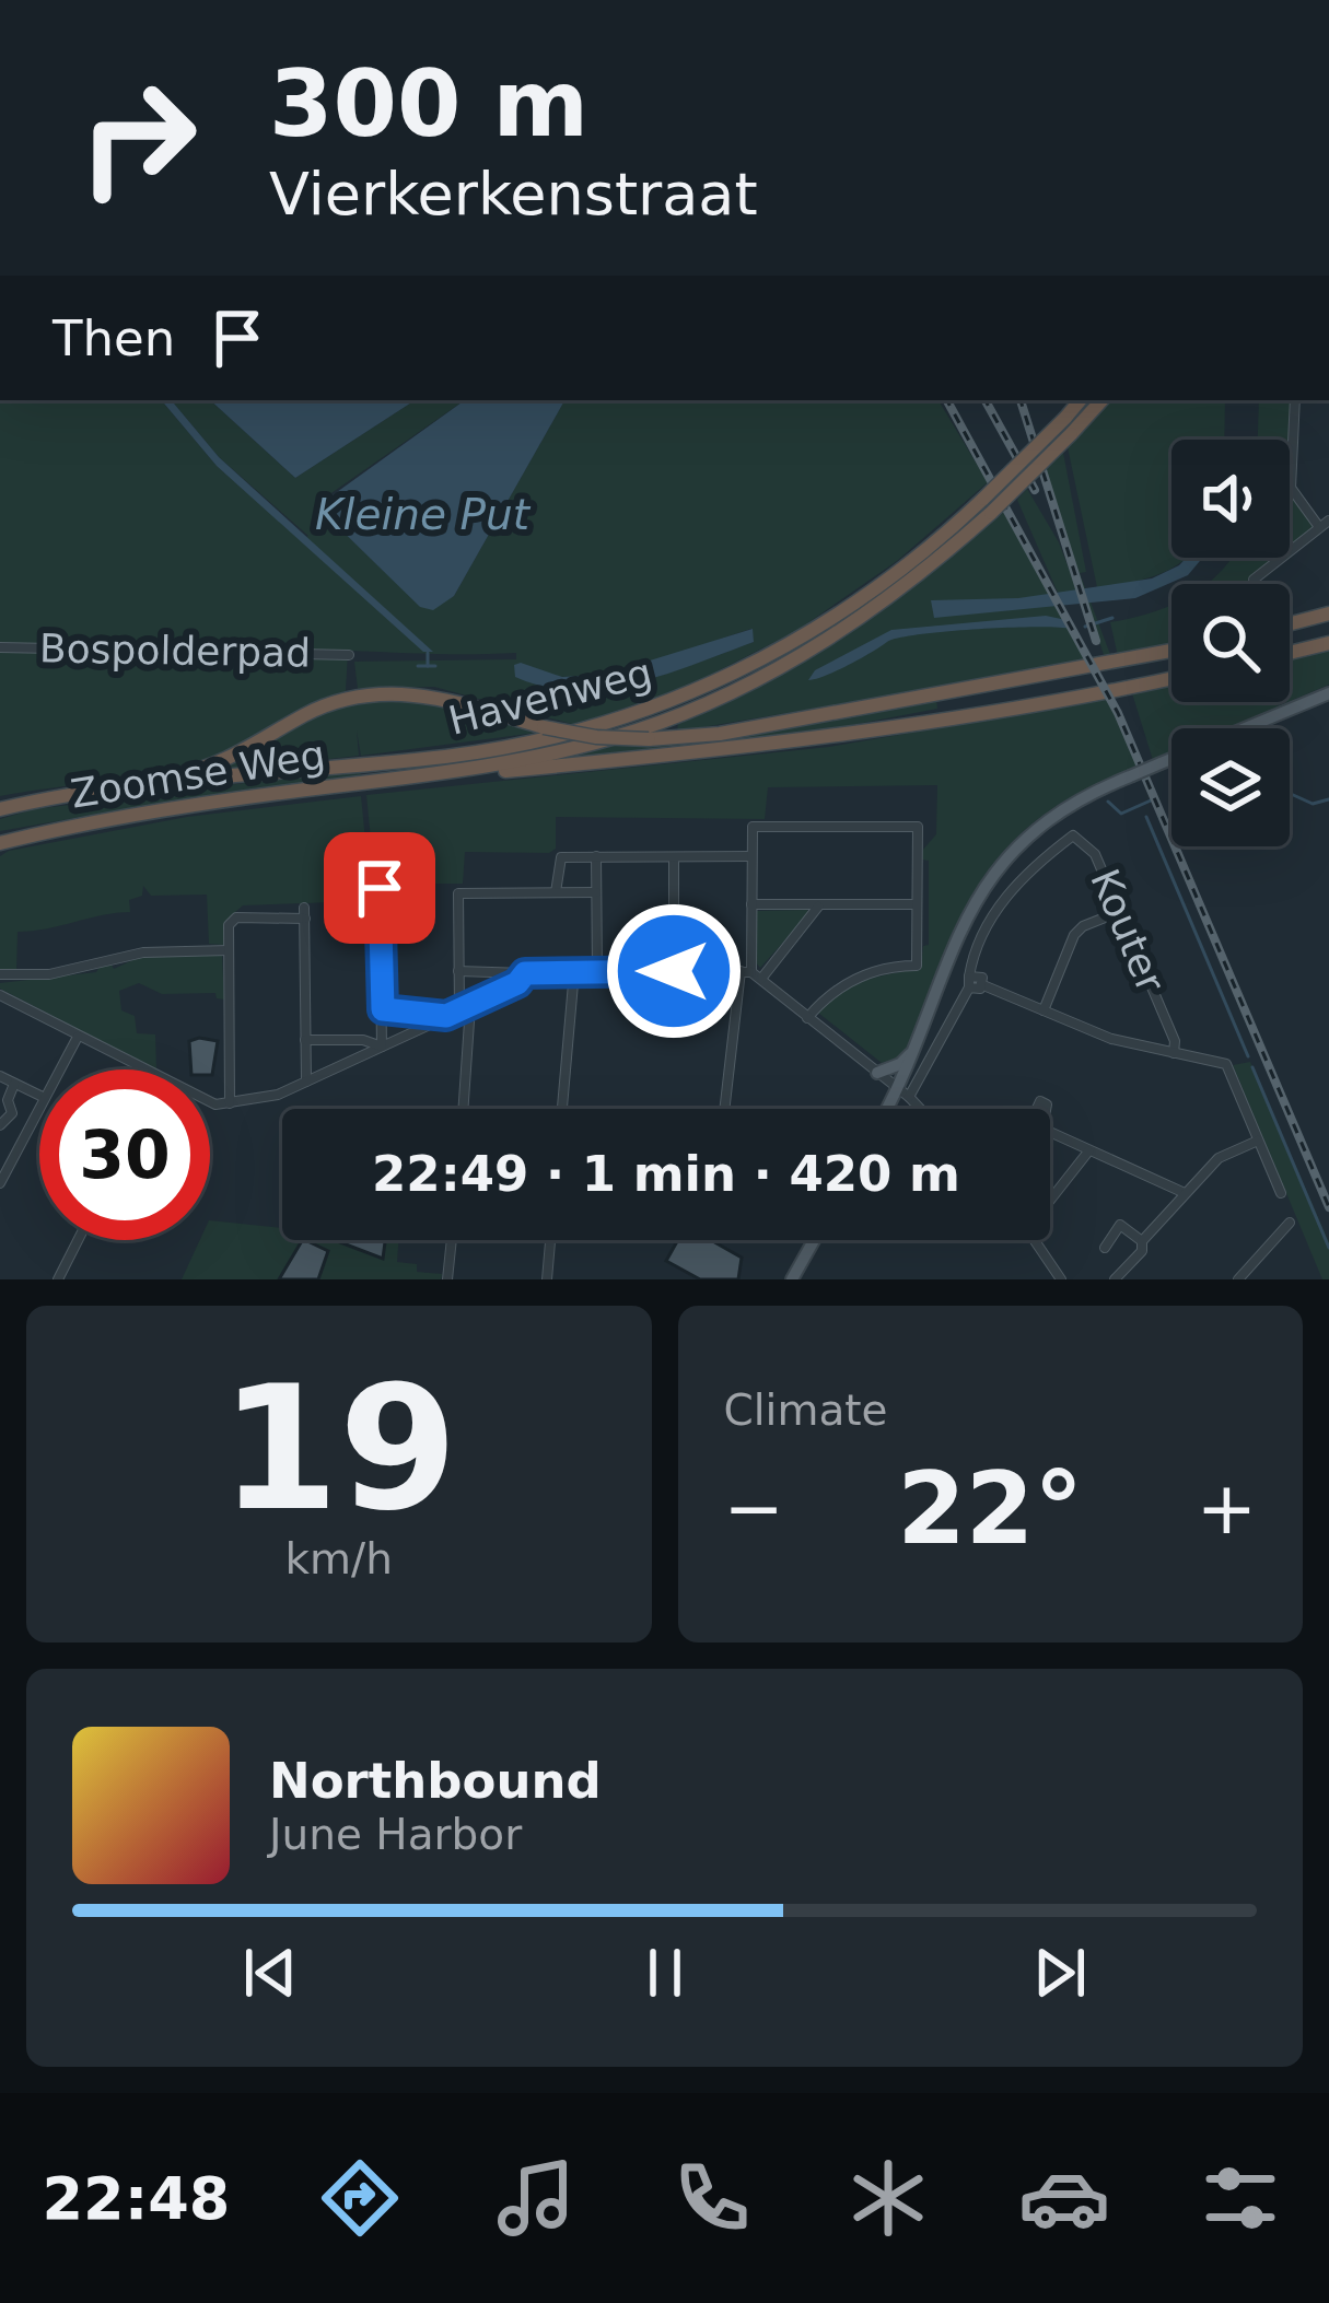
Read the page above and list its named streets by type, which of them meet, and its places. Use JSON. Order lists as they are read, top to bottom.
{
  "streets": {
    "highway": ["Havenweg", "Zoomse Weg"],
    "street": ["Bospolderpad", "Kouter"]
  },
  "crossings": [
    ["Havenweg", "Zoomse Weg"]
  ],
  "water": ["Kleine Put"],
  "page": {
    "turn": ["300 m", "Vierkerkenstraat"],
    "then": "Then",
    "limit": "30",
    "trip": "22:49 · 1 min · 420 m",
    "tile": [
      ["19", "km/h"],
      "Climate"
    ],
    "heat": ["−", "22°", "+"],
    "song": ["Northbound", "June Harbor"],
    "tabs": "22:48"
  }
}
